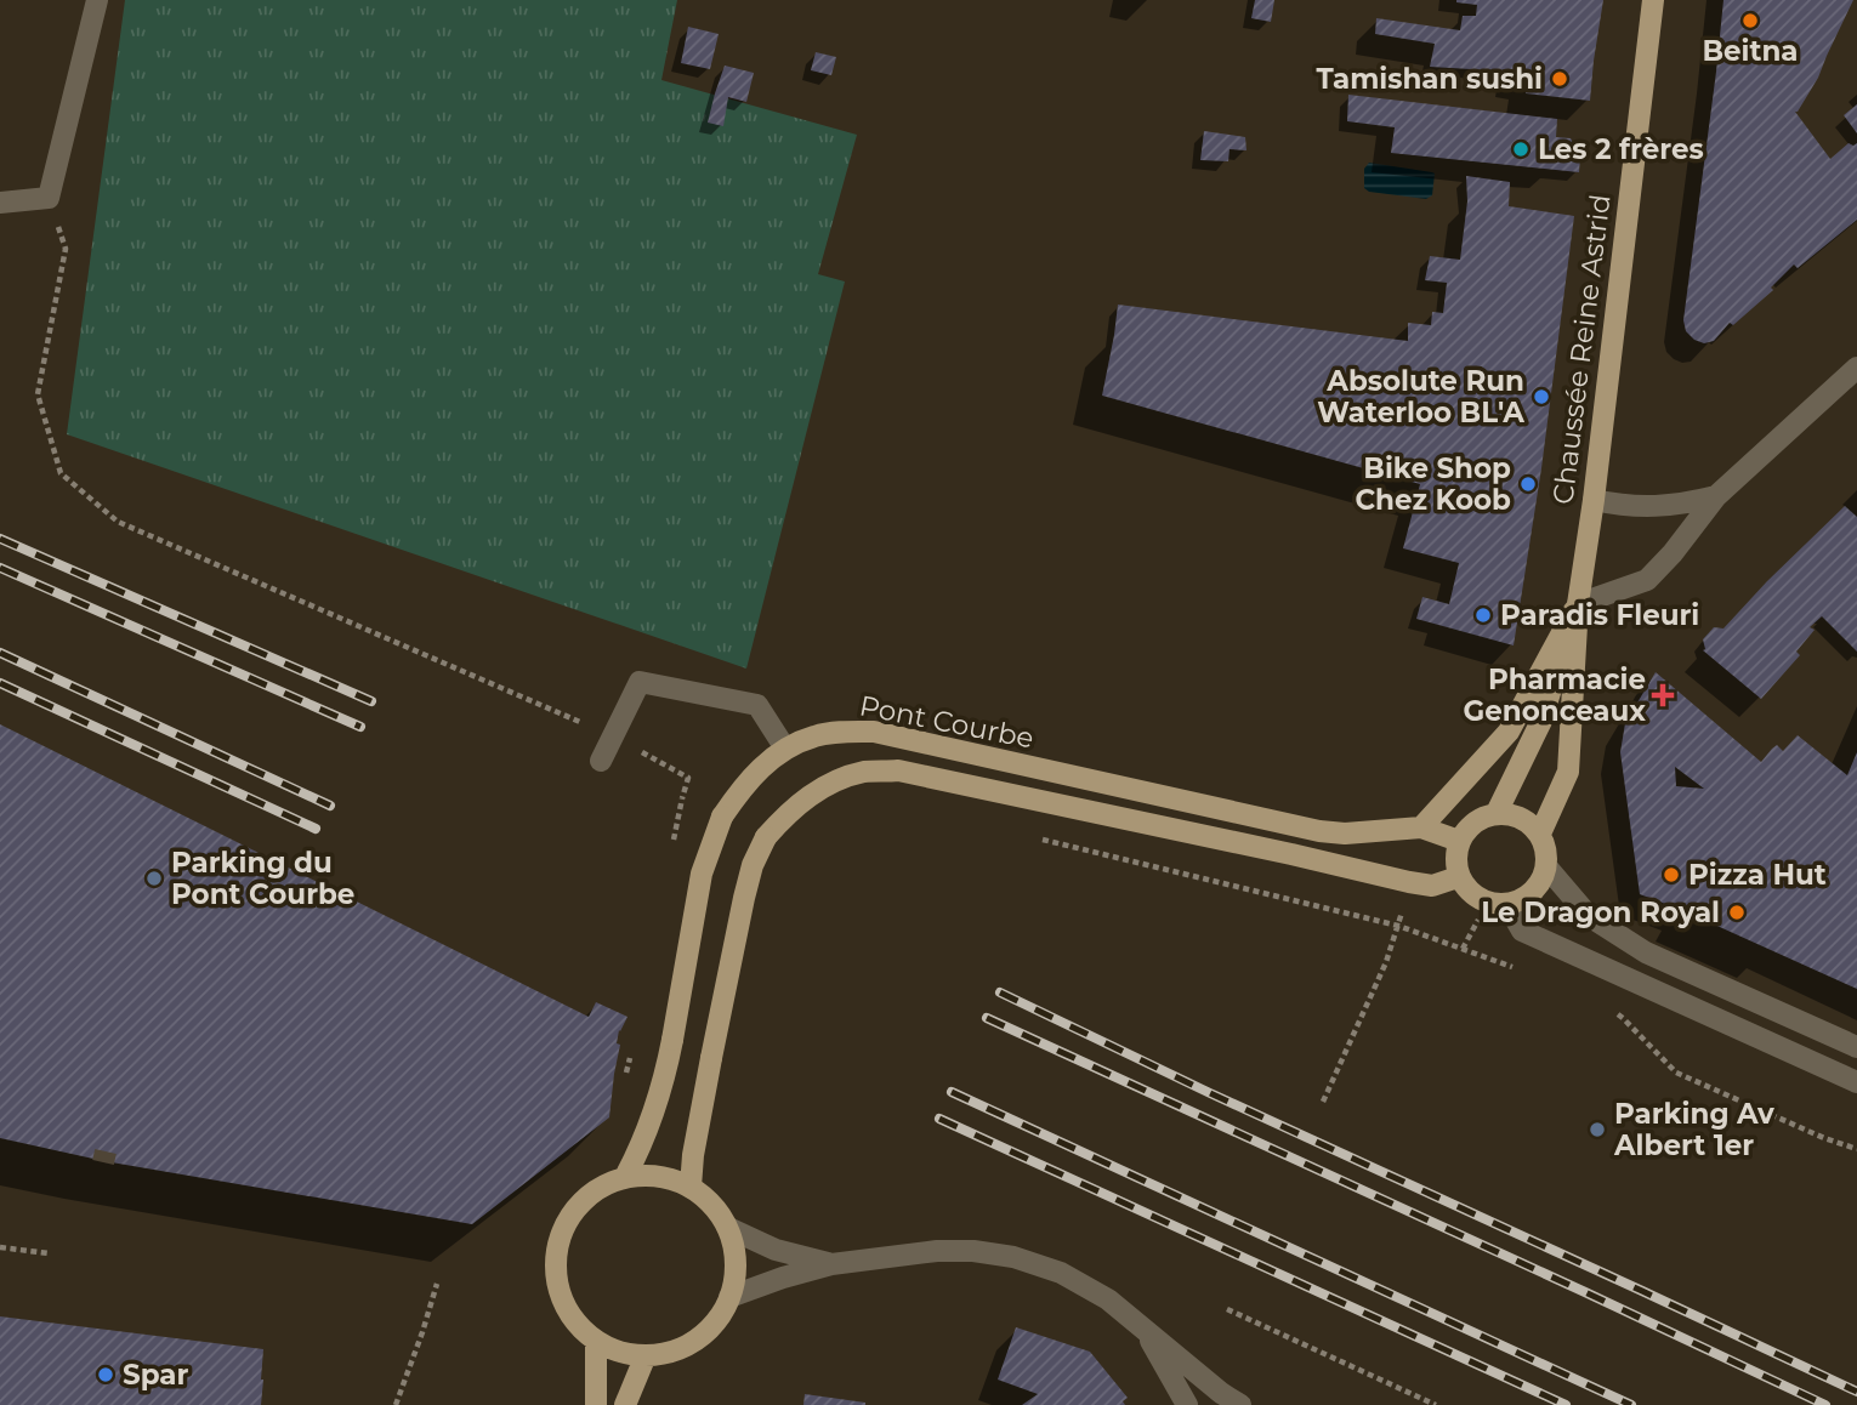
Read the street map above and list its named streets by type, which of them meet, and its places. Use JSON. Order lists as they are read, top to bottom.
{
  "streets": {
    "main road": ["Chaussée Reine Astrid", "Pont Courbe"]
  },
  "crossings": [
    ["Chaussée Reine Astrid", "Pont Courbe"]
  ],
  "places": {
    "other": [
      "Beitna",
      "Tamishan sushi",
      "Les 2 frères",
      "Absolute Run Waterloo BL'A",
      "Bike Shop Chez Koob",
      "Paradis Fleuri",
      "Pizza Hut",
      "Parking du Pont Courbe",
      "Le Dragon Royal",
      "Parking Av Albert 1er",
      "Spar"
    ],
    "health": ["Pharmacie Genonceaux"]
  }
}
